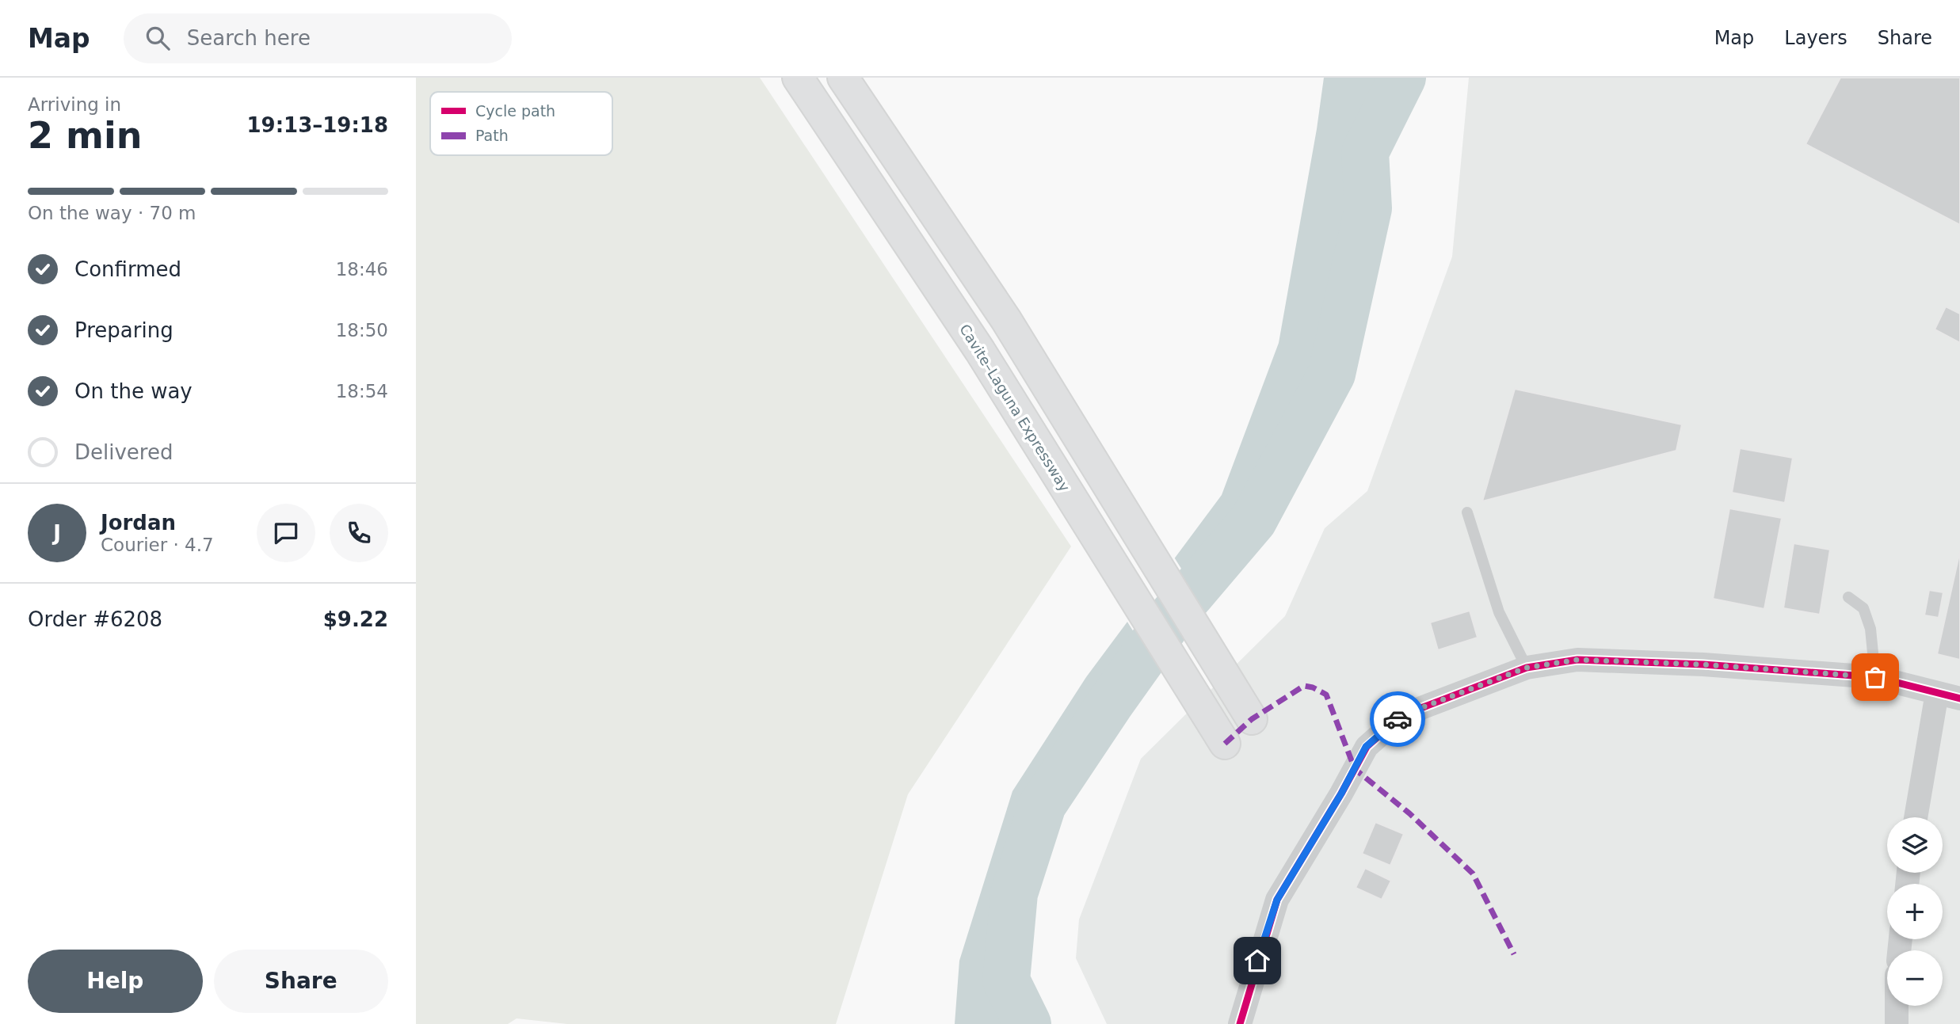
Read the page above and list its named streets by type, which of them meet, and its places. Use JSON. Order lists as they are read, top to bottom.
{
  "streets": {
    "highway": ["Cavite–Laguna Expressway"]
  },
  "legend": ["Cycle path", "Path"],
  "page": {
    "header": "Map",
    "search": "Search here",
    "nav": ["Map", "Layers", "Share"],
    "heading": ["2 min", "Arriving in", "19:13–19:18"],
    "panel": [
      "Jordan",
      "Courier · 4.7",
      "Order #6208",
      "$9.22"
    ],
    "bar": "On the way · 70 m",
    "list": [
      ["Confirmed", "18:46"],
      ["Preparing", "18:50"],
      ["On the way", "18:54"],
      "Delivered"
    ],
    "round": "J",
    "map_buttons": ["+", "−"],
    "buttons": ["Help", "Share"]
  }
}
